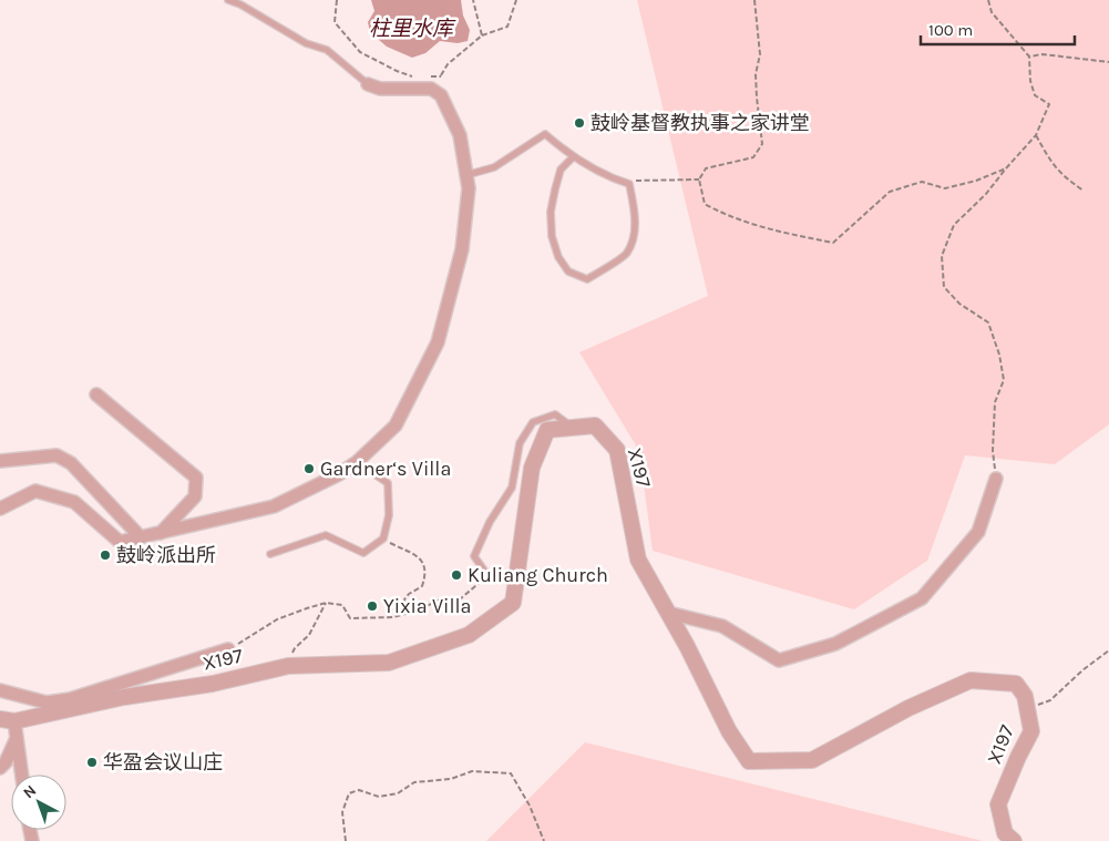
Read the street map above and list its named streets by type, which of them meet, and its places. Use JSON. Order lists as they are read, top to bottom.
{
  "streets": {
    "street": ["X197"]
  },
  "water": ["柱里水库"],
  "places": [
    "鼓岭基督教执事之家讲堂",
    "Gardner‘s Villa",
    "鼓岭派出所",
    "Kuliang Church",
    "Yixia Villa",
    "华盈会议山庄"
  ],
  "scale_bar": "100 m",
  "north": "top left"
}
